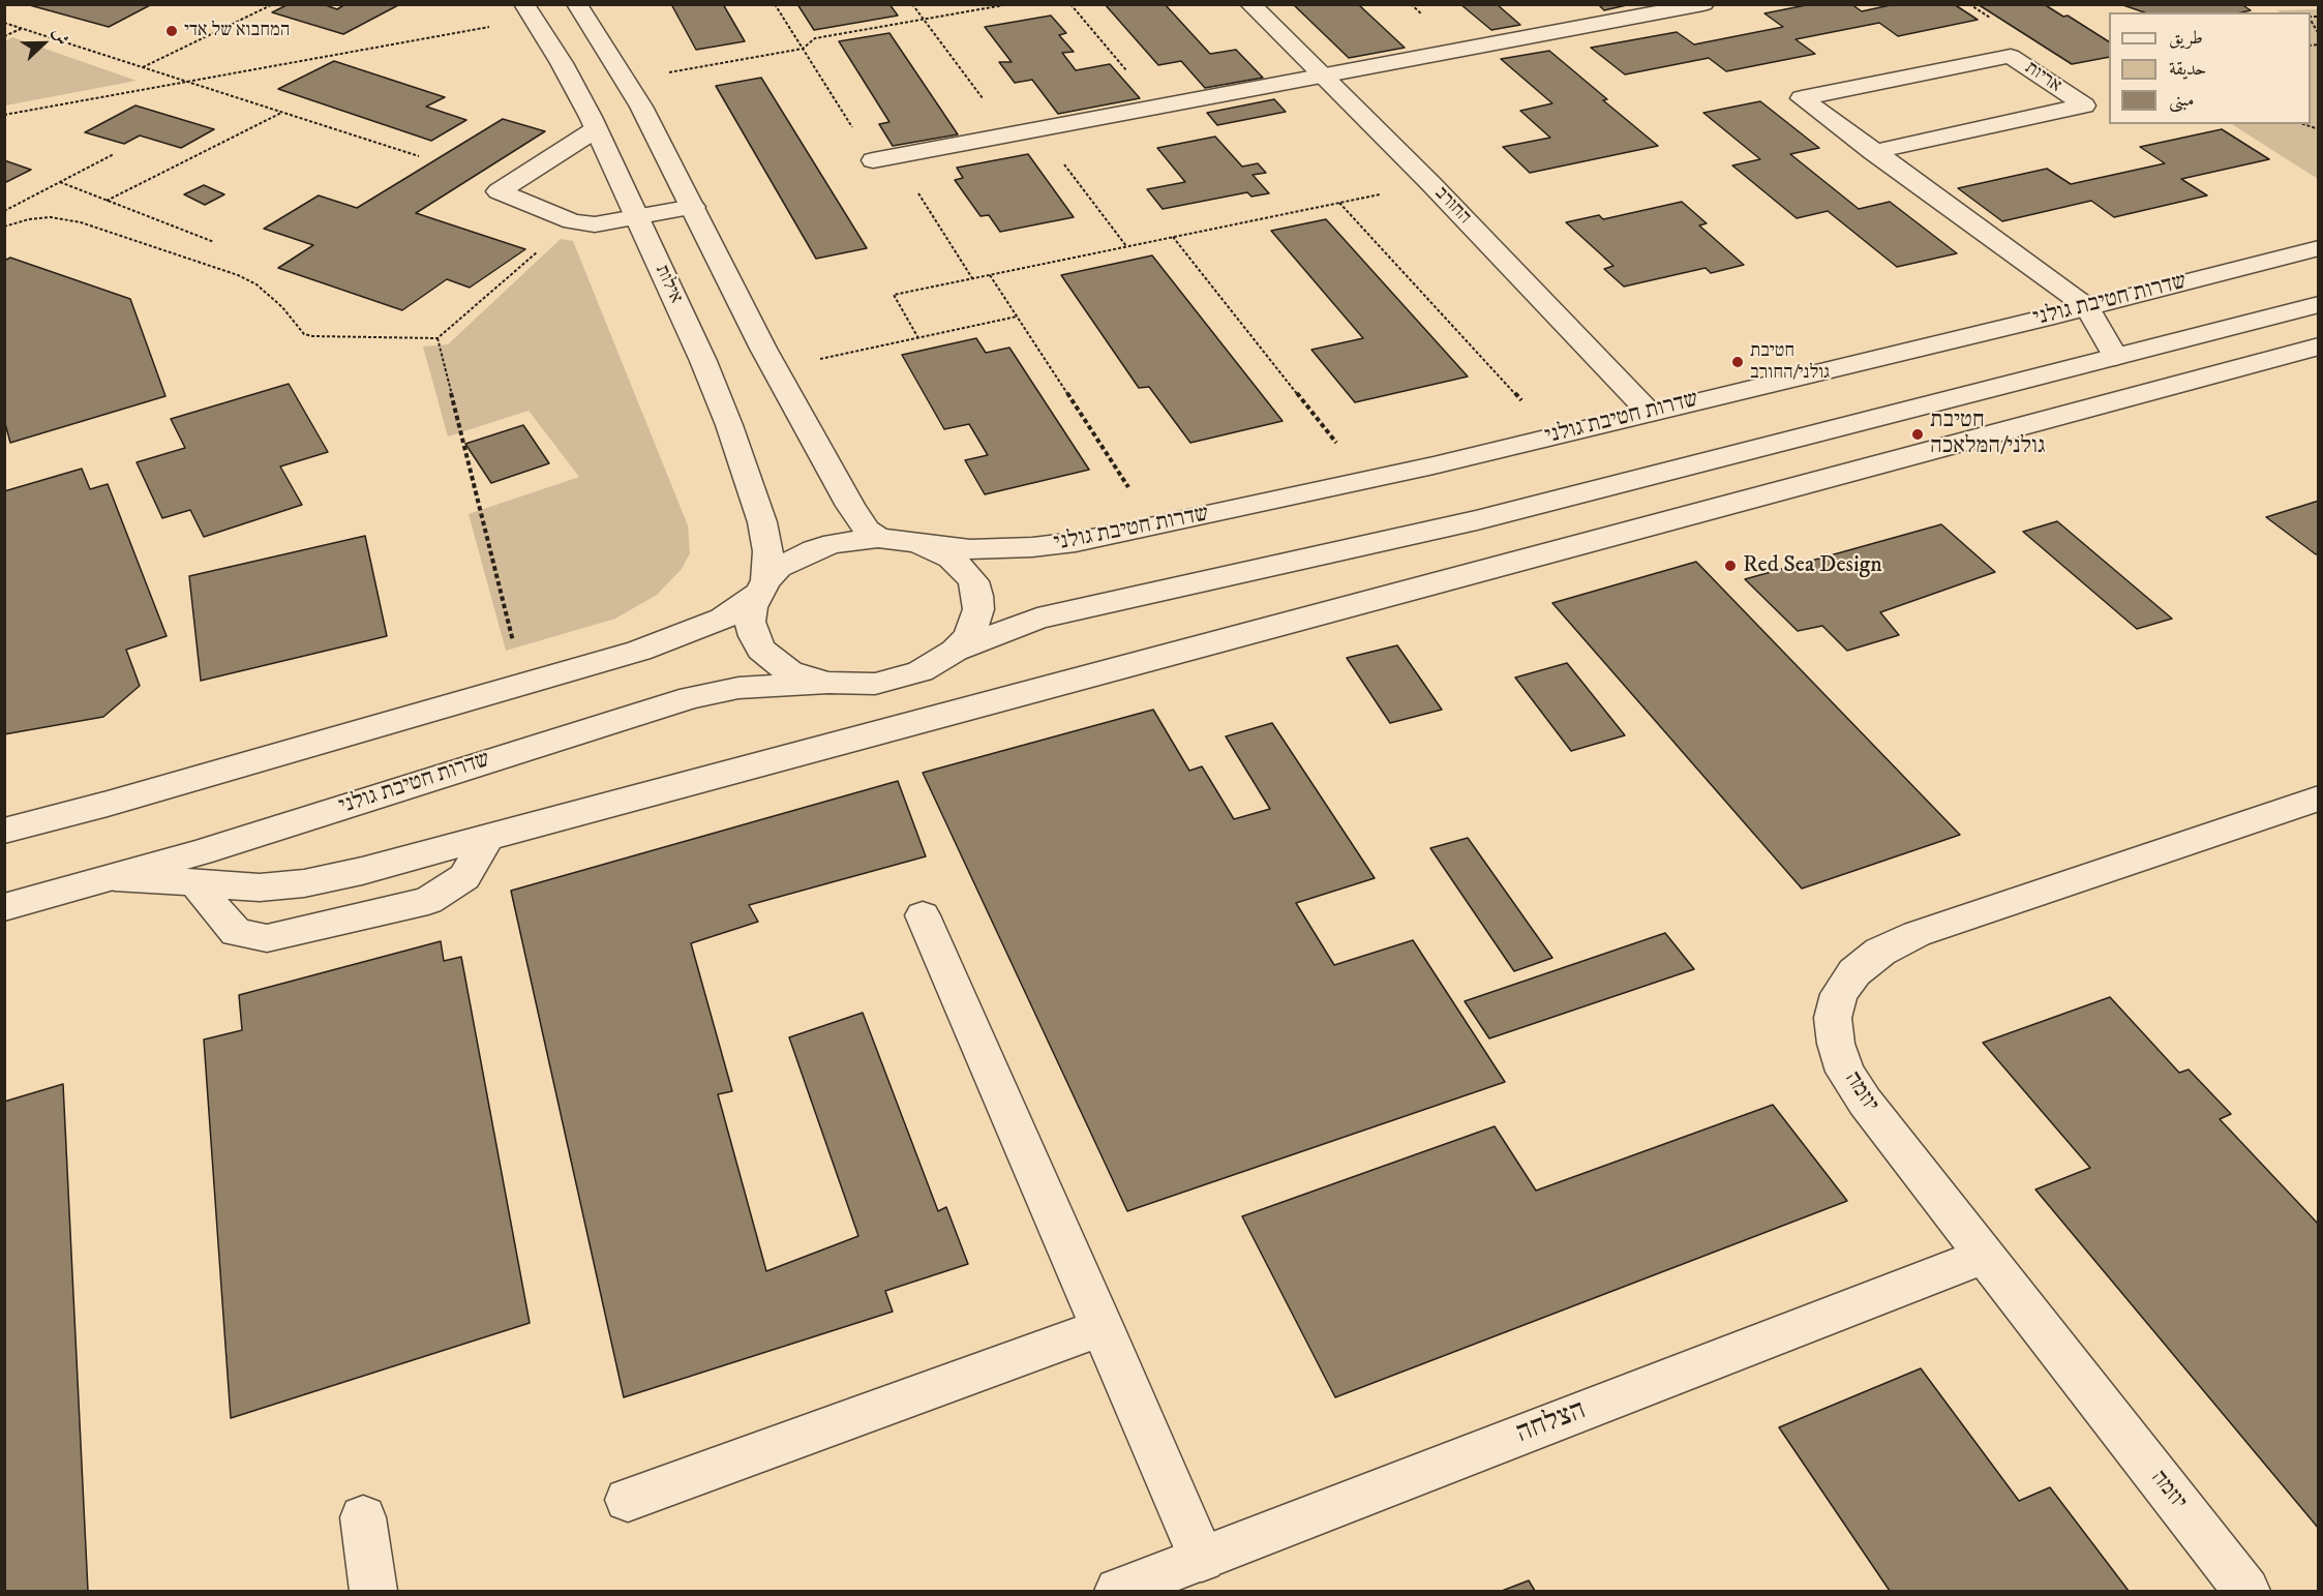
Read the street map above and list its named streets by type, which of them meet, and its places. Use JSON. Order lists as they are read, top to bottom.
{
  "streets": {
    "street": [
      "אריות",
      "החורב",
      "אילות",
      "שדרות חטיבת גולני",
      "יוזמה",
      "הצלחה"
    ]
  },
  "crossings": [
    ["אריות", "שדרות חטיבת גולני"],
    ["החורב", "שדרות חטיבת גולני"],
    ["אילות", "שדרות חטיבת גולני"],
    ["יוזמה", "הצלחה"]
  ],
  "places": [
    "המחבוא של אדי",
    "חטיבת גולני/החורב",
    "חטיבת גולני/המלאכה",
    "Red Sea Design"
  ],
  "legend": ["طريق", "حديقة", "مبنى"],
  "north": "right"
}
